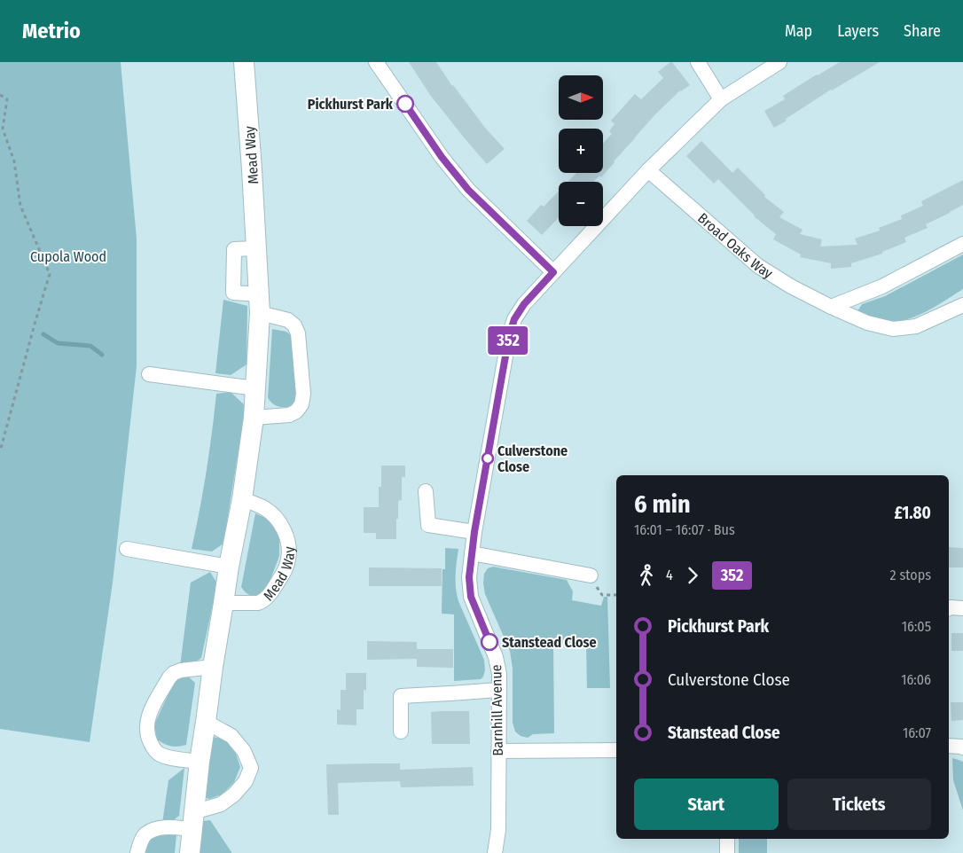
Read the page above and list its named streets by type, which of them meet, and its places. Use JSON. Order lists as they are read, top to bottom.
{
  "streets": {
    "street": ["Mead Way", "Broad Oaks Way", "Barnhill Avenue"]
  },
  "parks": ["Cupola Wood"],
  "places": ["Pickhurst Park", "Culverstone Close", "Stanstead Close"],
  "lines": ["bus line 352"],
  "north": "right",
  "page": {
    "header": "Metrio",
    "nav": ["Map", "Layers", "Share"],
    "on_map": "352",
    "map_buttons": ["+", "−"],
    "heading": ["6 min", "16:01 – 16:07 · Bus", "£1.80"],
    "legs": ["4", "352", "2 stops"],
    "list": [
      {
        "name": "Pickhurst Park",
        "value": "16:05"
      },
      {
        "name": "Culverstone Close",
        "value": "16:06"
      },
      {
        "name": "Stanstead Close",
        "value": "16:07"
      }
    ],
    "buttons": ["Start", "Tickets"]
  }
}
